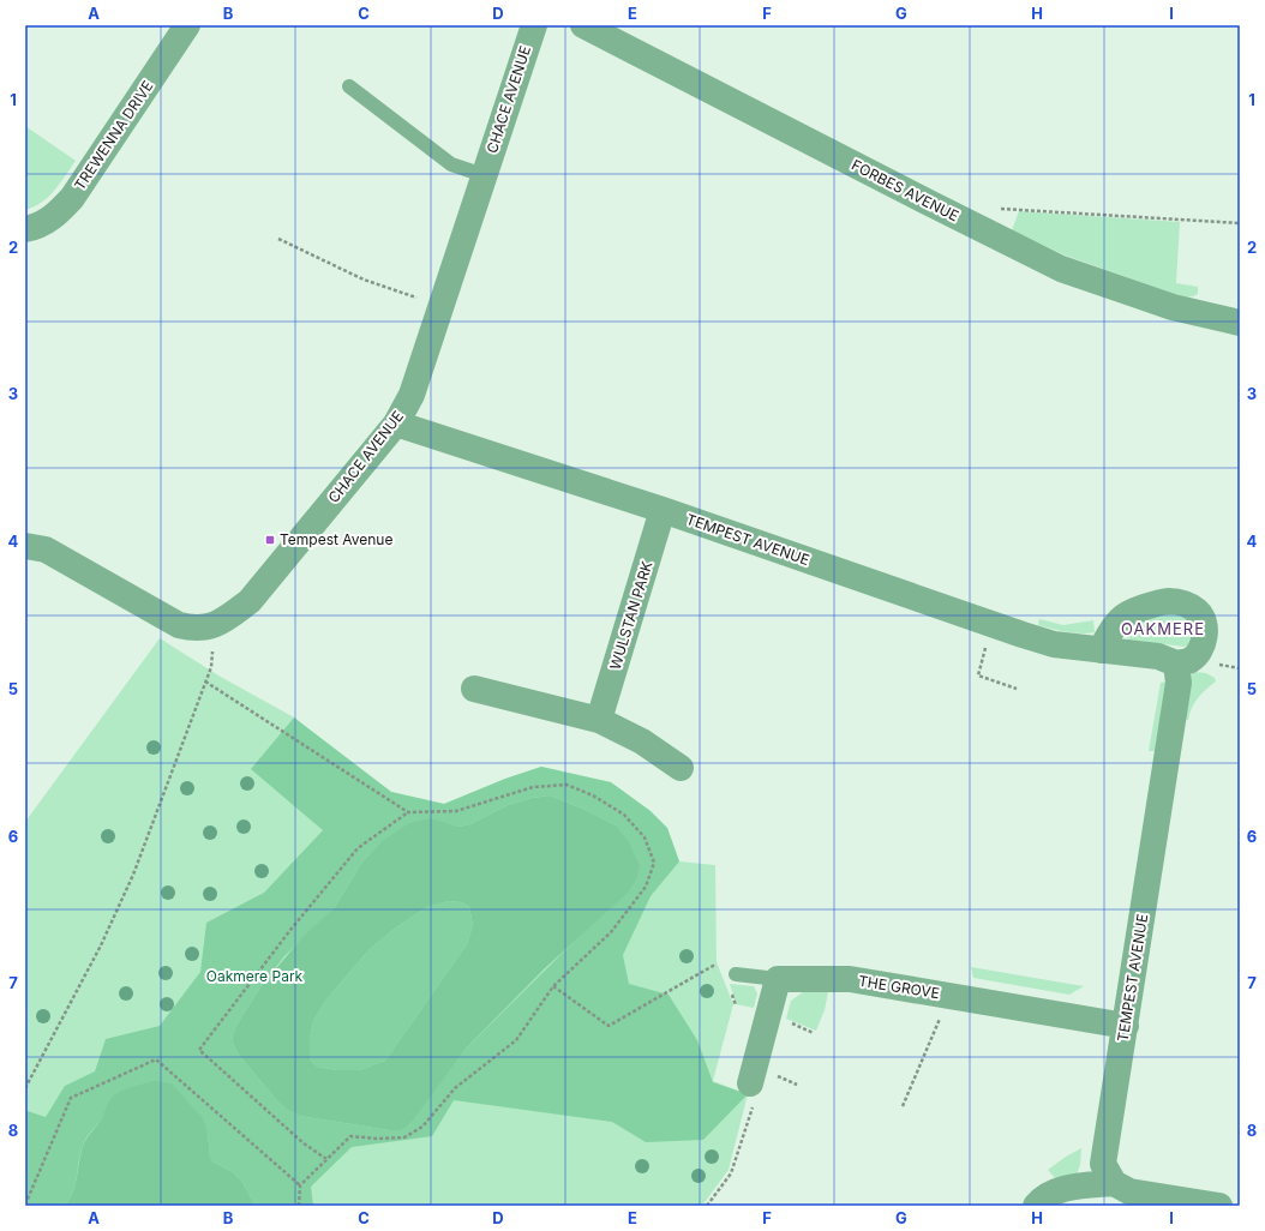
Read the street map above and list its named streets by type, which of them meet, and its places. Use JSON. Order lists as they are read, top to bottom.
{
  "streets": {
    "street": [
      "CHACE AVENUE",
      "TREWENNA DRIVE",
      "FORBES AVENUE",
      "TEMPEST AVENUE",
      "WULSTAN PARK",
      "THE GROVE"
    ]
  },
  "crossings": [
    ["CHACE AVENUE", "TEMPEST AVENUE"],
    ["TEMPEST AVENUE", "WULSTAN PARK"],
    ["TEMPEST AVENUE", "THE GROVE"]
  ],
  "districts": ["OAKMERE"],
  "parks": ["Oakmere Park"],
  "places": {
    "transit": ["Tempest Avenue"]
  },
  "grid": {
    "columns": [
      "A",
      "B",
      "C",
      "D",
      "E",
      "F",
      "G",
      "H",
      "I"
    ],
    "rows": [
      "1",
      "2",
      "3",
      "4",
      "5",
      "6",
      "7",
      "8"
    ]
  }
}
